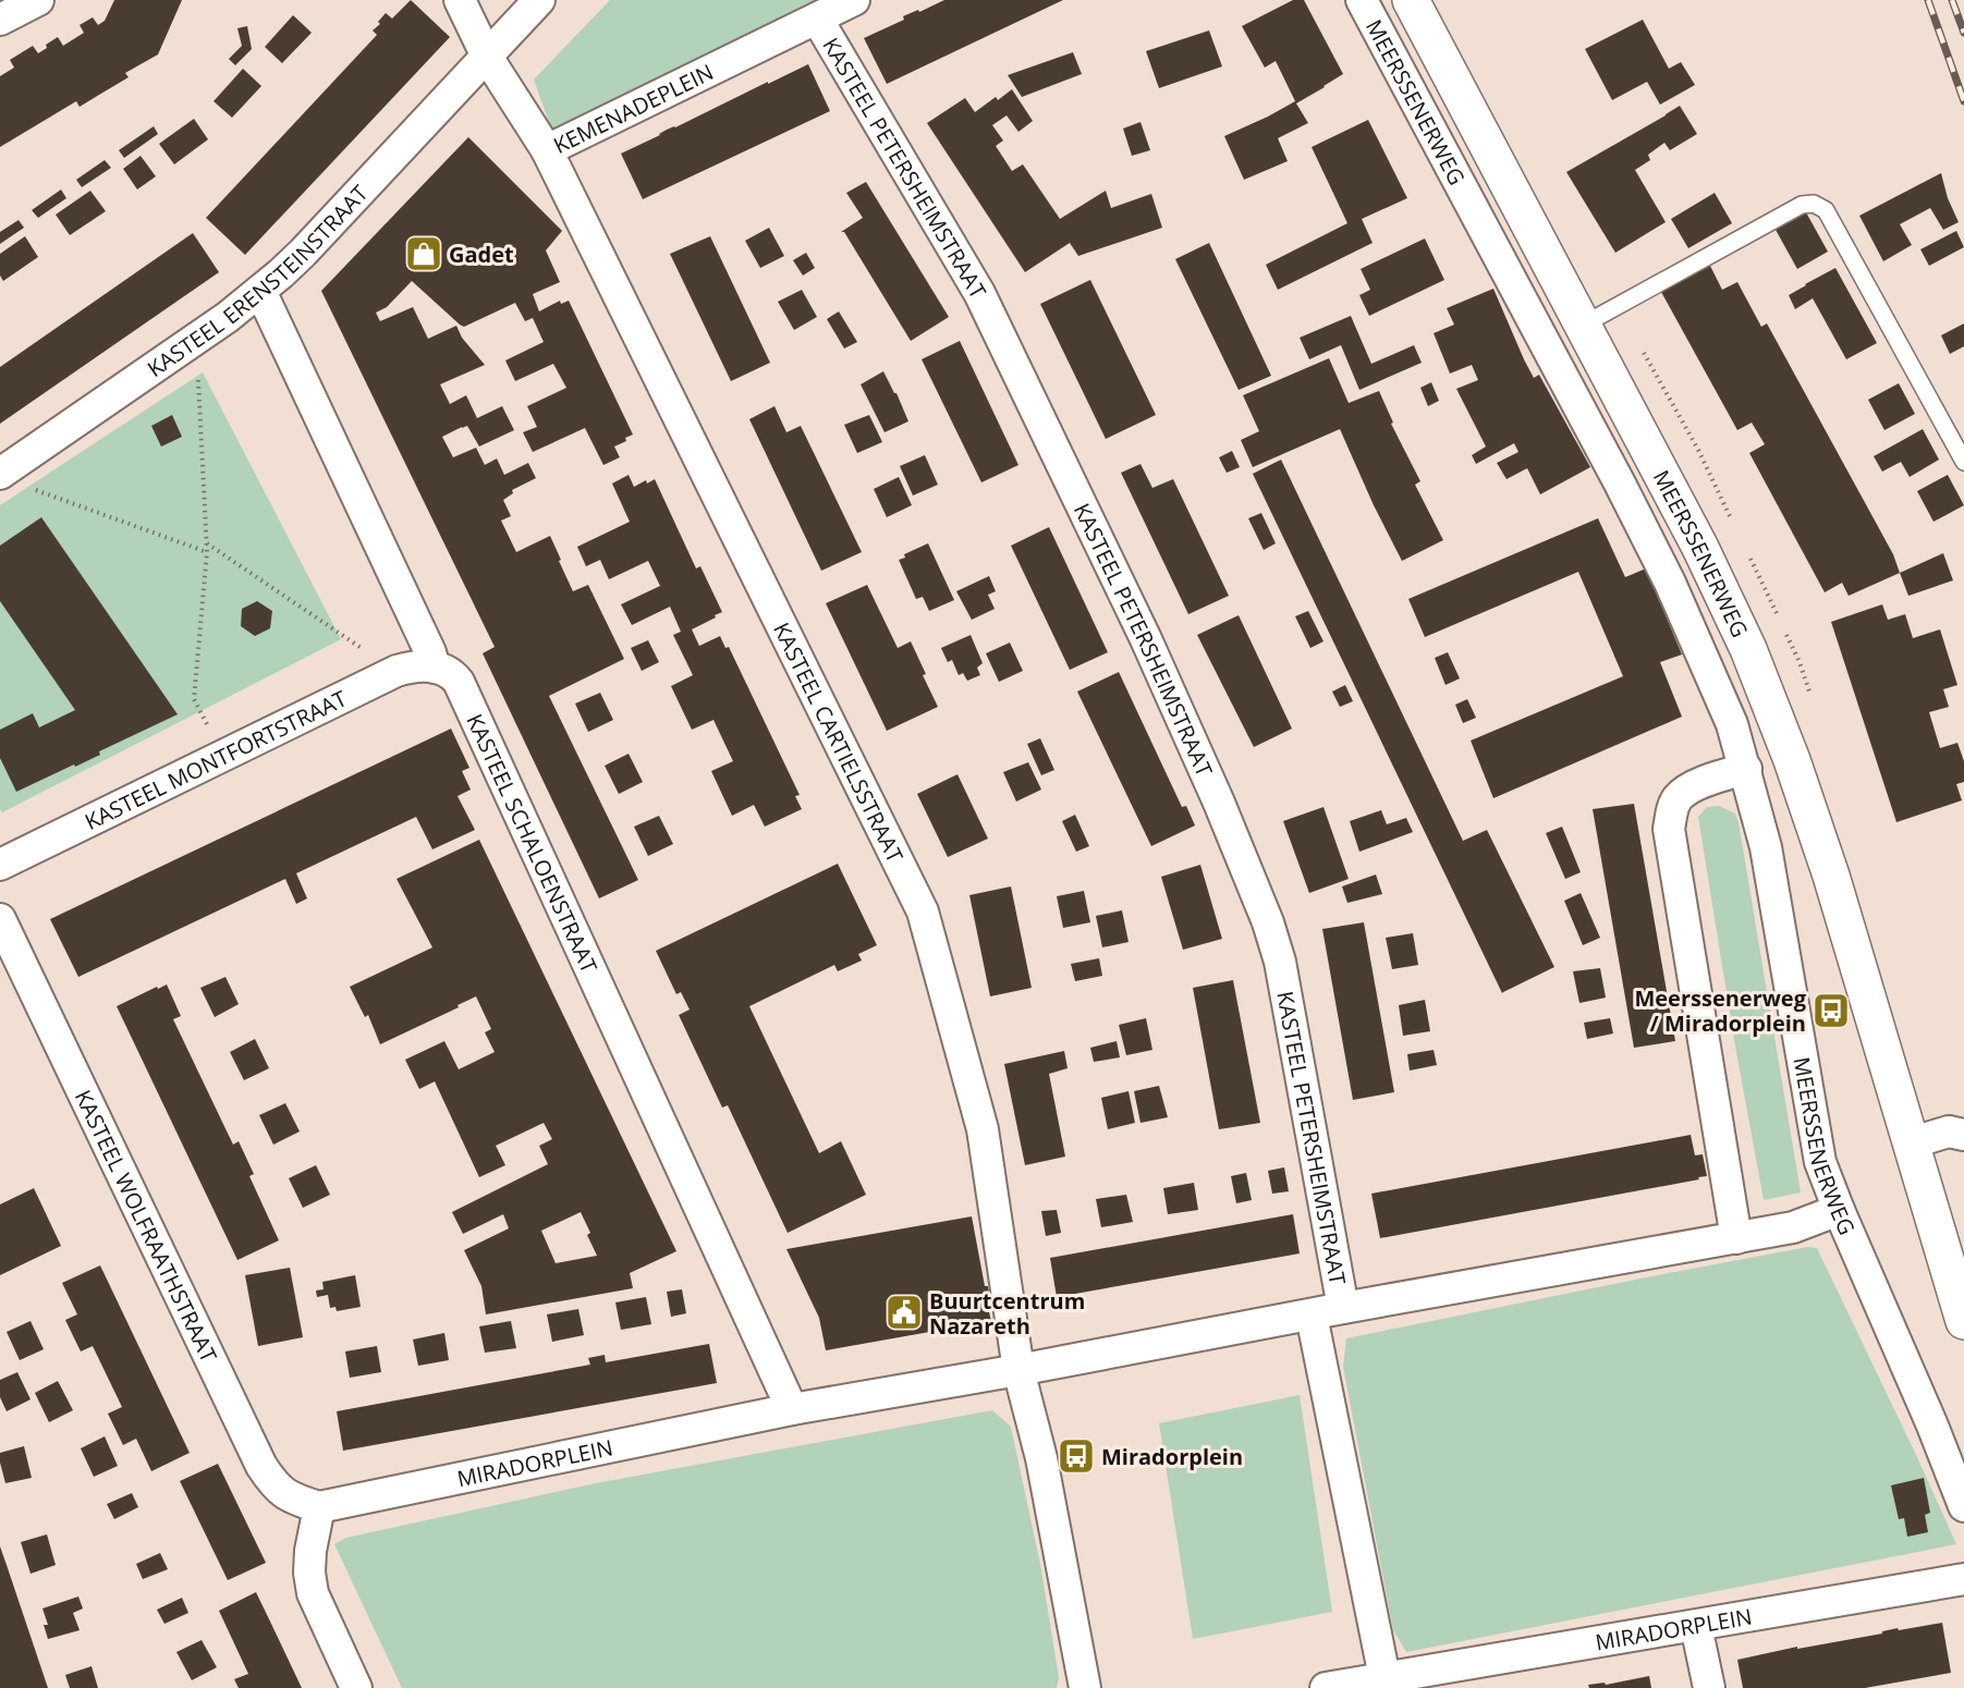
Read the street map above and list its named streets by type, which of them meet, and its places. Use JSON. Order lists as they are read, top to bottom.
{
  "streets": {
    "street": [
      "MEERSSENERWEG",
      "KEMENADEPLEIN",
      "KASTEEL PETERSHEIMSTRAAT",
      "KASTEEL ERENSTEINSTRAAT",
      "KASTEEL CARTIELSSTRAAT",
      "KASTEEL MONTFORTSTRAAT",
      "KASTEEL SCHALOENSTRAAT",
      "KASTEEL WOLFRAATHSTRAAT",
      "MIRADORPLEIN"
    ]
  },
  "crossings": [
    ["MEERSSENERWEG", "MIRADORPLEIN"],
    ["KEMENADEPLEIN", "KASTEEL PETERSHEIMSTRAAT"],
    ["KEMENADEPLEIN", "KASTEEL ERENSTEINSTRAAT"],
    ["KEMENADEPLEIN", "KASTEEL CARTIELSSTRAAT"],
    ["KASTEEL PETERSHEIMSTRAAT", "MIRADORPLEIN"],
    ["KASTEEL CARTIELSSTRAAT", "MIRADORPLEIN"],
    ["KASTEEL MONTFORTSTRAAT", "KASTEEL SCHALOENSTRAAT"],
    ["KASTEEL SCHALOENSTRAAT", "MIRADORPLEIN"],
    ["KASTEEL WOLFRAATHSTRAAT", "MIRADORPLEIN"]
  ],
  "places": {
    "shop": ["Gadet"],
    "bus stop": ["Meerssenerweg / Miradorplein", "Miradorplein"],
    "public building": ["Buurtcentrum Nazareth"]
  }
}
